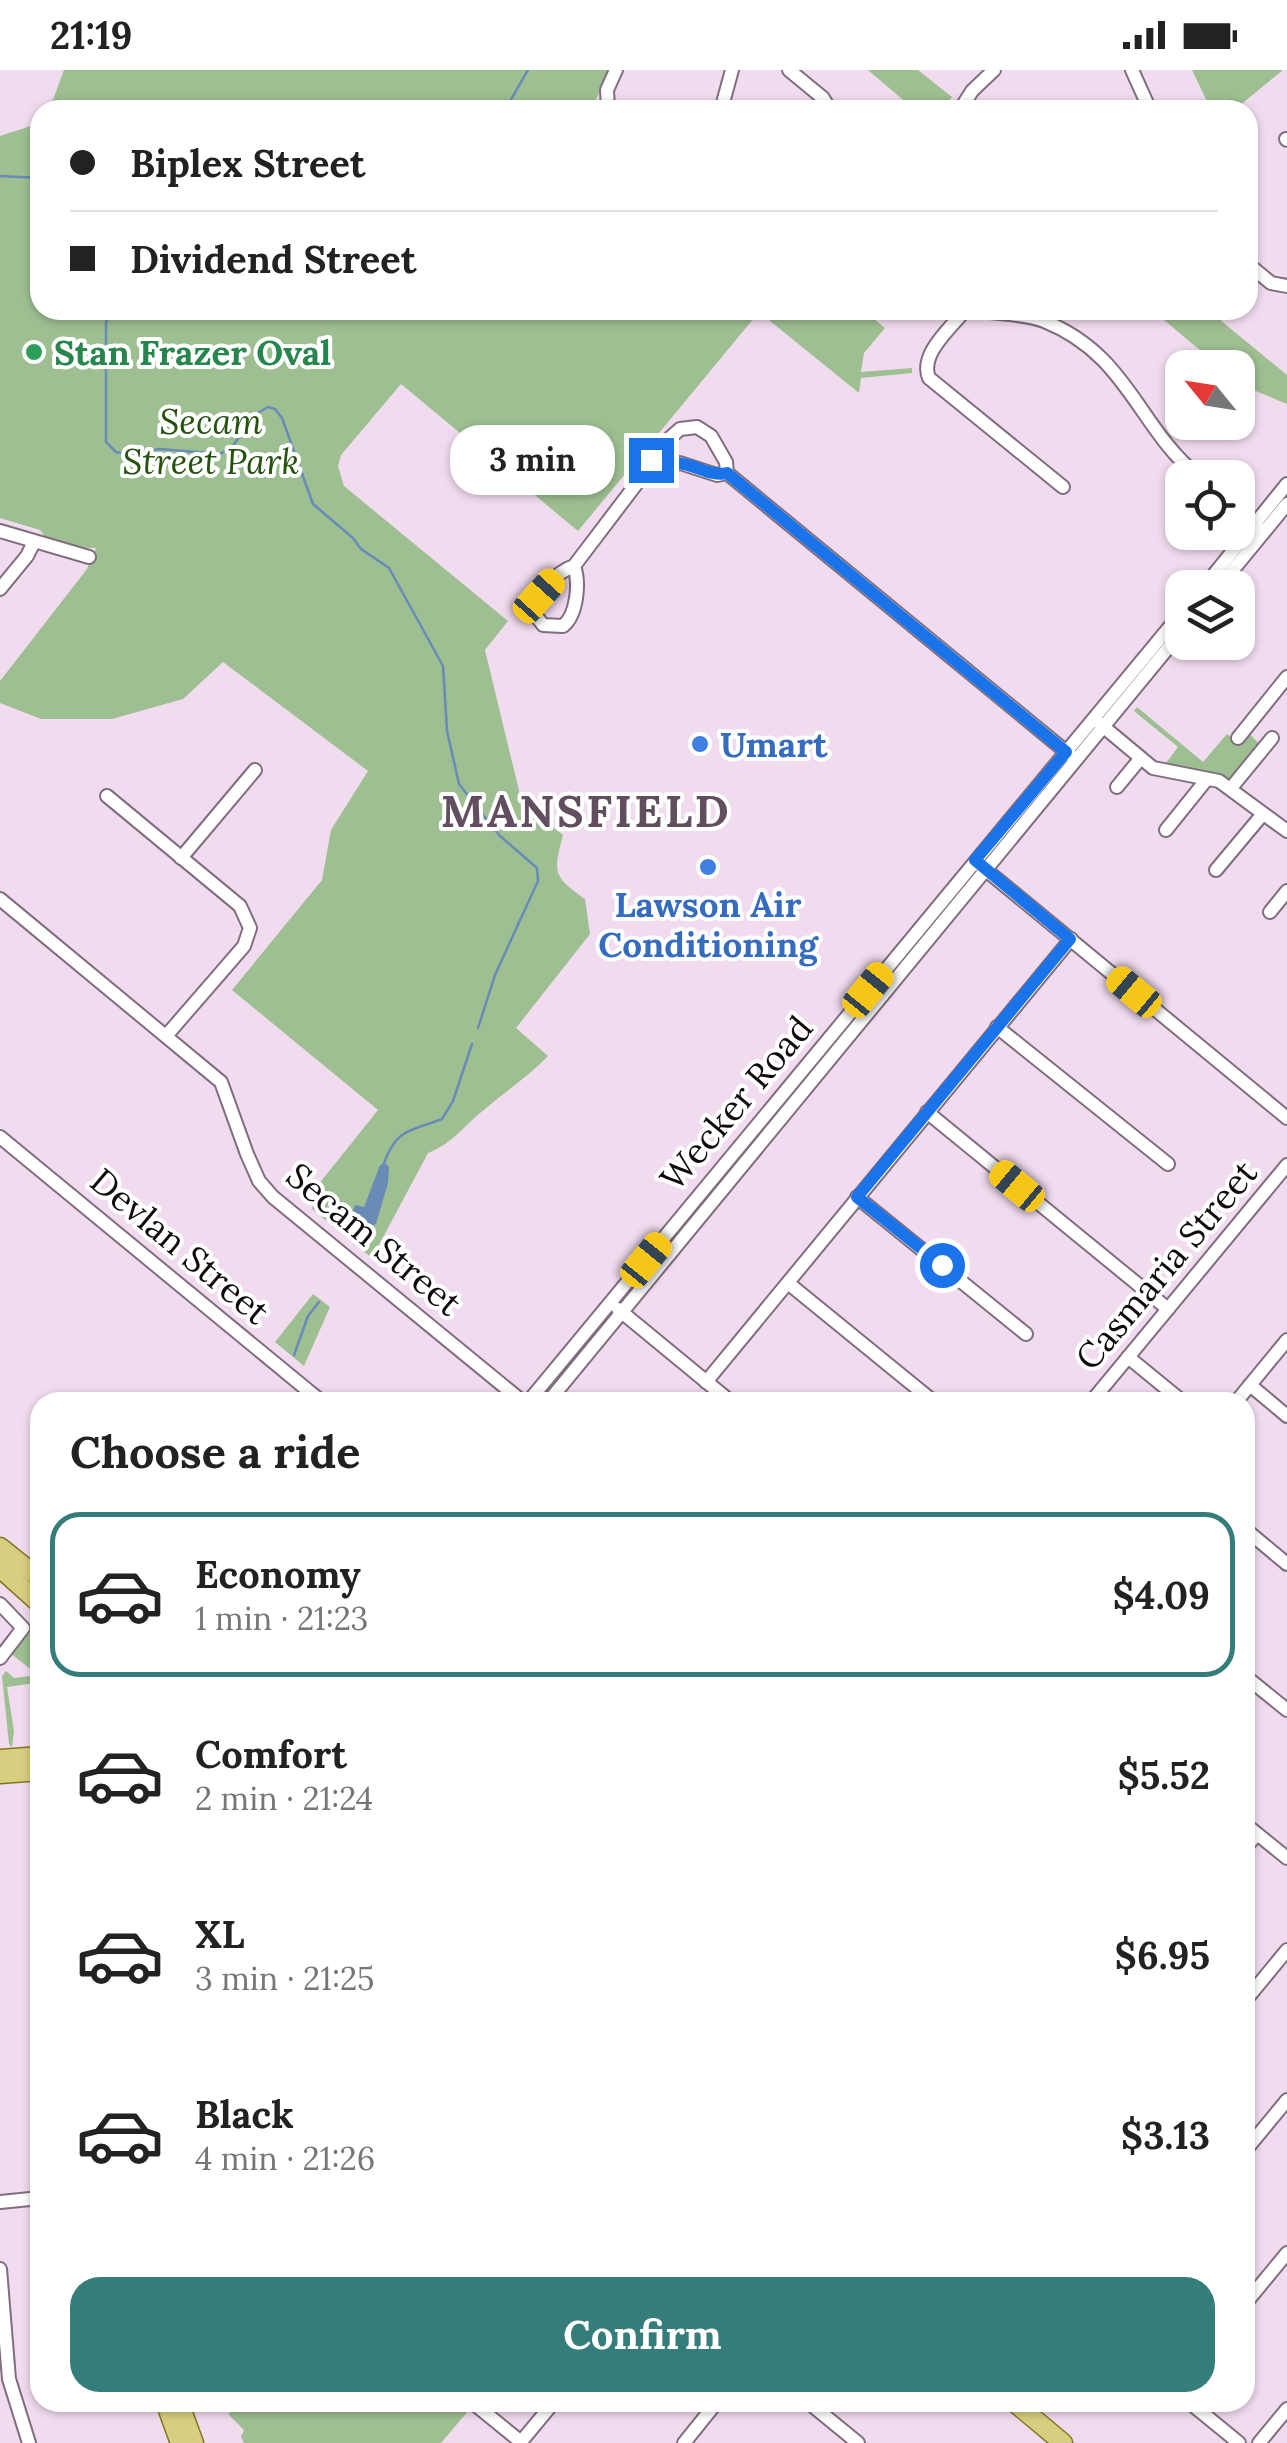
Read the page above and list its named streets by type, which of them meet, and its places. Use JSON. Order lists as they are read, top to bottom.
{
  "streets": {
    "street": [
      "Wecker Road",
      "Secam Street",
      "Devlan Street",
      "Casmaria Street"
    ]
  },
  "districts": ["MANSFIELD"],
  "parks": ["Secam Street Park"],
  "places": ["Stan Frazer Oval", "Umart", "Lawson Air Conditioning"],
  "north": "top left",
  "page": {
    "status": "21:19",
    "banner": ["Biplex Street", "Dividend Street"],
    "bubble": "3 min",
    "heading": "Choose a ride",
    "list": [
      {
        "name": "Economy",
        "note": "1 min · 21:23",
        "value": "$4.09"
      },
      {
        "name": "Comfort",
        "note": "2 min · 21:24",
        "value": "$5.52"
      },
      {
        "name": "XL",
        "note": "3 min · 21:25",
        "value": "$6.95"
      },
      {
        "name": "Black",
        "note": "4 min · 21:26",
        "value": "$3.13"
      }
    ],
    "buttons": "Confirm"
  }
}
